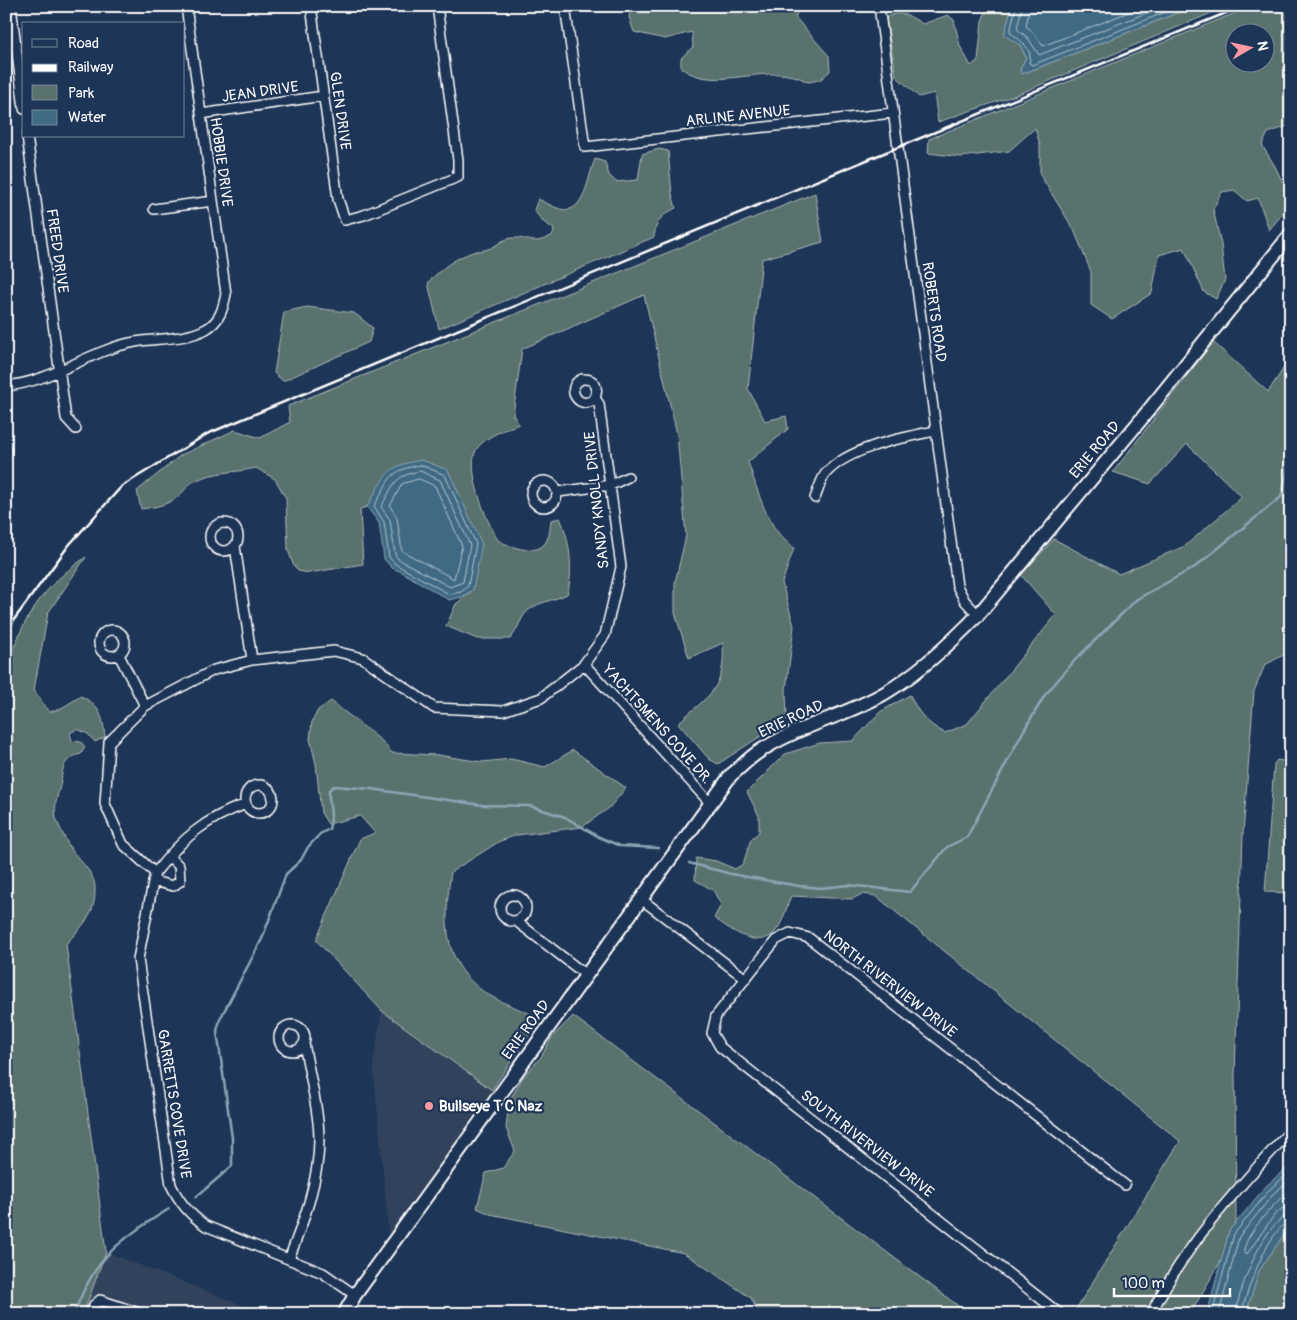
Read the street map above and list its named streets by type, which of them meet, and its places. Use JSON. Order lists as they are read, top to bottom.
{
  "streets": {
    "street": [
      "JEAN DRIVE",
      "GLEN DRIVE",
      "ARLINE AVENUE",
      "HOBBIE DRIVE",
      "FREED DRIVE",
      "ROBERTS ROAD",
      "ERIE ROAD",
      "SANDY KNOLL DRIVE",
      "YACHTSMENS COVE DR.",
      "NORTH RIVERVIEW DRIVE",
      "GARRETTS COVE DRIVE",
      "SOUTH RIVERVIEW DRIVE"
    ]
  },
  "crossings": [
    ["JEAN DRIVE", "GLEN DRIVE"],
    ["JEAN DRIVE", "HOBBIE DRIVE"],
    ["ARLINE AVENUE", "ROBERTS ROAD"],
    ["HOBBIE DRIVE", "FREED DRIVE"],
    ["ROBERTS ROAD", "ERIE ROAD"],
    ["ERIE ROAD", "YACHTSMENS COVE DR."],
    ["ERIE ROAD", "GARRETTS COVE DRIVE"],
    ["SANDY KNOLL DRIVE", "YACHTSMENS COVE DR."],
    ["SANDY KNOLL DRIVE", "GARRETTS COVE DRIVE"],
    ["NORTH RIVERVIEW DRIVE", "SOUTH RIVERVIEW DRIVE"]
  ],
  "places": ["Bullseye T C Naz"],
  "legend": [
    "Road",
    "Railway",
    "Park",
    "Water"
  ],
  "scale_bar": "100 m",
  "north": "right"
}
